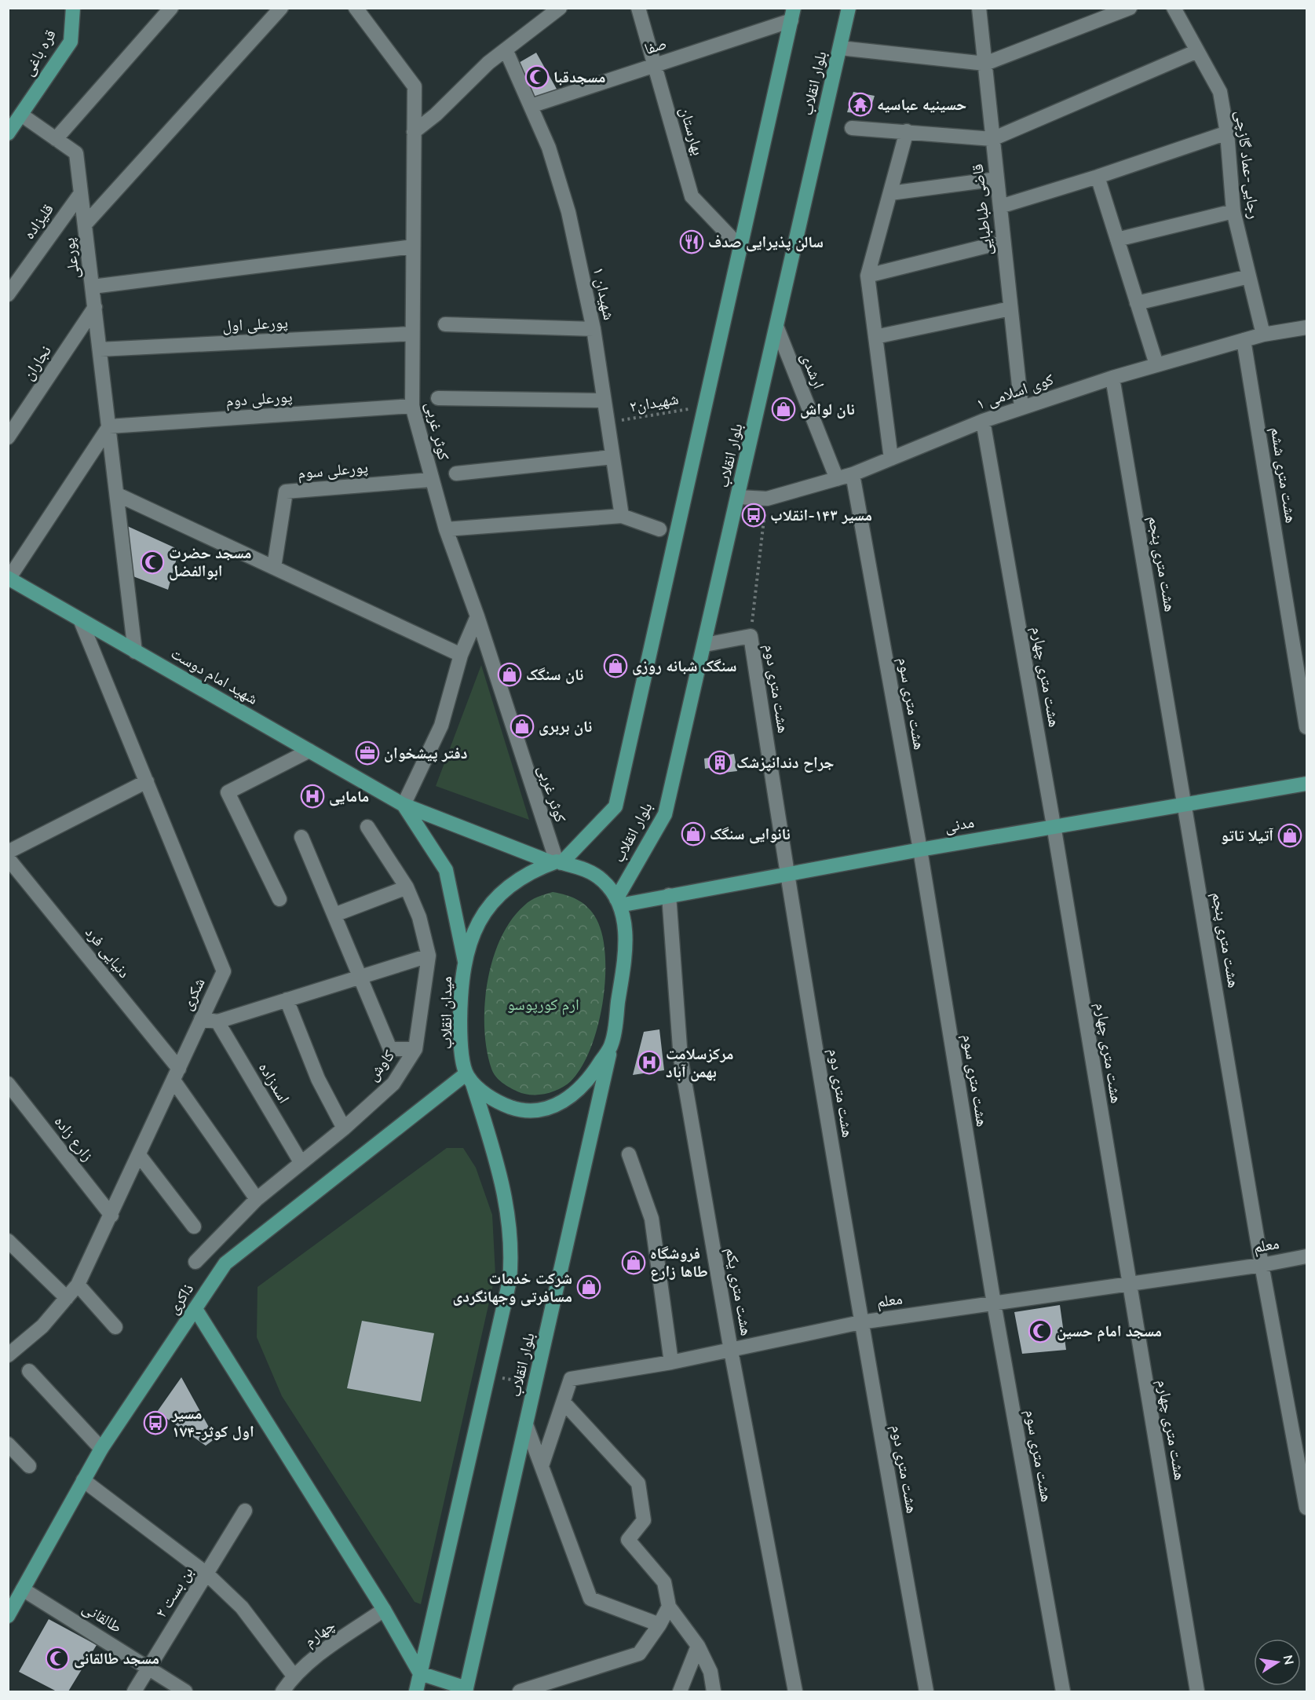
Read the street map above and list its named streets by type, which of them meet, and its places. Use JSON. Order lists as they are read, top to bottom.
{
  "streets": {
    "main road": [
      "قره باغی",
      "بلوار انقلاب",
      "شهید امام دوست",
      "مدنی",
      "میدان انقلاب",
      "ذاکری"
    ],
    "street": [
      "صفا",
      "بهارستان",
      "رجایی-عماد گازچی",
      "قاضی طباطبایی",
      "قلیزاده",
      "پورعلی",
      "شهیدان ۱",
      "پورعلی اول",
      "نجاران",
      "ارشدی",
      "کوی اسلامی ۱",
      "پورعلی دوم",
      "کوثر غربی",
      "پورعلی سوم",
      "هشت متری ششم",
      "هشت متری پنجم",
      "هشت متری چهارم",
      "هشت متری دوم",
      "هشت متری سوم",
      "دنیایی فرد",
      "شکری",
      "کاوش",
      "اسدزاده",
      "زارع زاده",
      "معلم",
      "هشت متری یکم",
      "بن بست ۲",
      "طالقانی",
      "چهارم"
    ],
    "path": ["شهیدان۲"]
  },
  "crossings": [
    ["صفا", "بلوار انقلاب"],
    ["صفا", "بهارستان"],
    ["صفا", "شهیدان ۱"],
    ["قره باغی", "پورعلی"],
    ["بلوار انقلاب", "بهارستان"],
    ["بلوار انقلاب", "ارشدی"],
    ["بلوار انقلاب", "کوی اسلامی ۱"],
    ["بلوار انقلاب", "شهیدان۲"],
    ["بلوار انقلاب", "کوثر غربی"],
    ["بلوار انقلاب", "شهید امام دوست"],
    ["بلوار انقلاب", "مدنی"],
    ["بلوار انقلاب", "میدان انقلاب"],
    ["بلوار انقلاب", "ذاکری"],
    ["رجایی-عماد گازچی", "کوی اسلامی ۱"],
    ["قاضی طباطبایی", "کوی اسلامی ۱"],
    ["قلیزاده", "پورعلی"],
    ["پورعلی", "پورعلی اول"],
    ["پورعلی", "نجاران"],
    ["پورعلی", "پورعلی دوم"],
    ["پورعلی", "شهید امام دوست"],
    ["شهیدان ۱", "شهیدان۲"],
    ["پورعلی اول", "کوثر غربی"],
    ["ارشدی", "کوی اسلامی ۱"],
    ["کوی اسلامی ۱", "هشت متری ششم"],
    ["کوی اسلامی ۱", "هشت متری پنجم"],
    ["کوی اسلامی ۱", "هشت متری چهارم"],
    ["کوی اسلامی ۱", "هشت متری دوم"],
    ["کوی اسلامی ۱", "هشت متری سوم"],
    ["پورعلی دوم", "کوثر غربی"],
    ["کوثر غربی", "پورعلی سوم"],
    ["کوثر غربی", "شهید امام دوست"],
    ["کوثر غربی", "میدان انقلاب"],
    ["هشت متری پنجم", "مدنی"],
    ["هشت متری پنجم", "معلم"],
    ["شهید امام دوست", "شکری"],
    ["شهید امام دوست", "میدان انقلاب"],
    ["هشت متری چهارم", "مدنی"],
    ["هشت متری چهارم", "معلم"],
    ["هشت متری دوم", "مدنی"],
    ["هشت متری دوم", "معلم"],
    ["هشت متری سوم", "مدنی"],
    ["هشت متری سوم", "معلم"],
    ["مدنی", "هشت متری یکم"],
    ["دنیایی فرد", "شکری"],
    ["دنیایی فرد", "کاوش"],
    ["شکری", "زارع زاده"],
    ["میدان انقلاب", "ذاکری"],
    ["کاوش", "اسدزاده"],
    ["معلم", "هشت متری یکم"],
    ["ذاکری", "طالقانی"],
    ["بن بست ۲", "طالقانی"]
  ],
  "parks": ["ارم کورپوسو"],
  "places": {
    "mosque": [
      "مسجدقبا",
      "مسجد حضرت ابوالفضل",
      "مسجد امام حسین",
      "مسجد طالقانی"
    ],
    "temple": ["حسینیه عباسیه"],
    "restaurant": ["سالن پذیرایی صدف"],
    "shop": [
      "نان لواش",
      "سنگک شبانه روزی",
      "نان سنگک",
      "نان بربری",
      "نانوایی سنگک",
      "آتیلا تاتو",
      "فروشگاه طاها زارع",
      "شرکت خدمات مسافرتی وجهانگردی"
    ],
    "bus stop": ["مسیر ۱۴۳-انقلاب", "مسیر ۱۷۴-اول کوثر"],
    "office": ["دفتر پیشخوان"],
    "building": ["جراح دندانپزشک"],
    "hospital": ["مامایی", "مرکزسلامت بهمن آباد"]
  },
  "north": "right"
}
